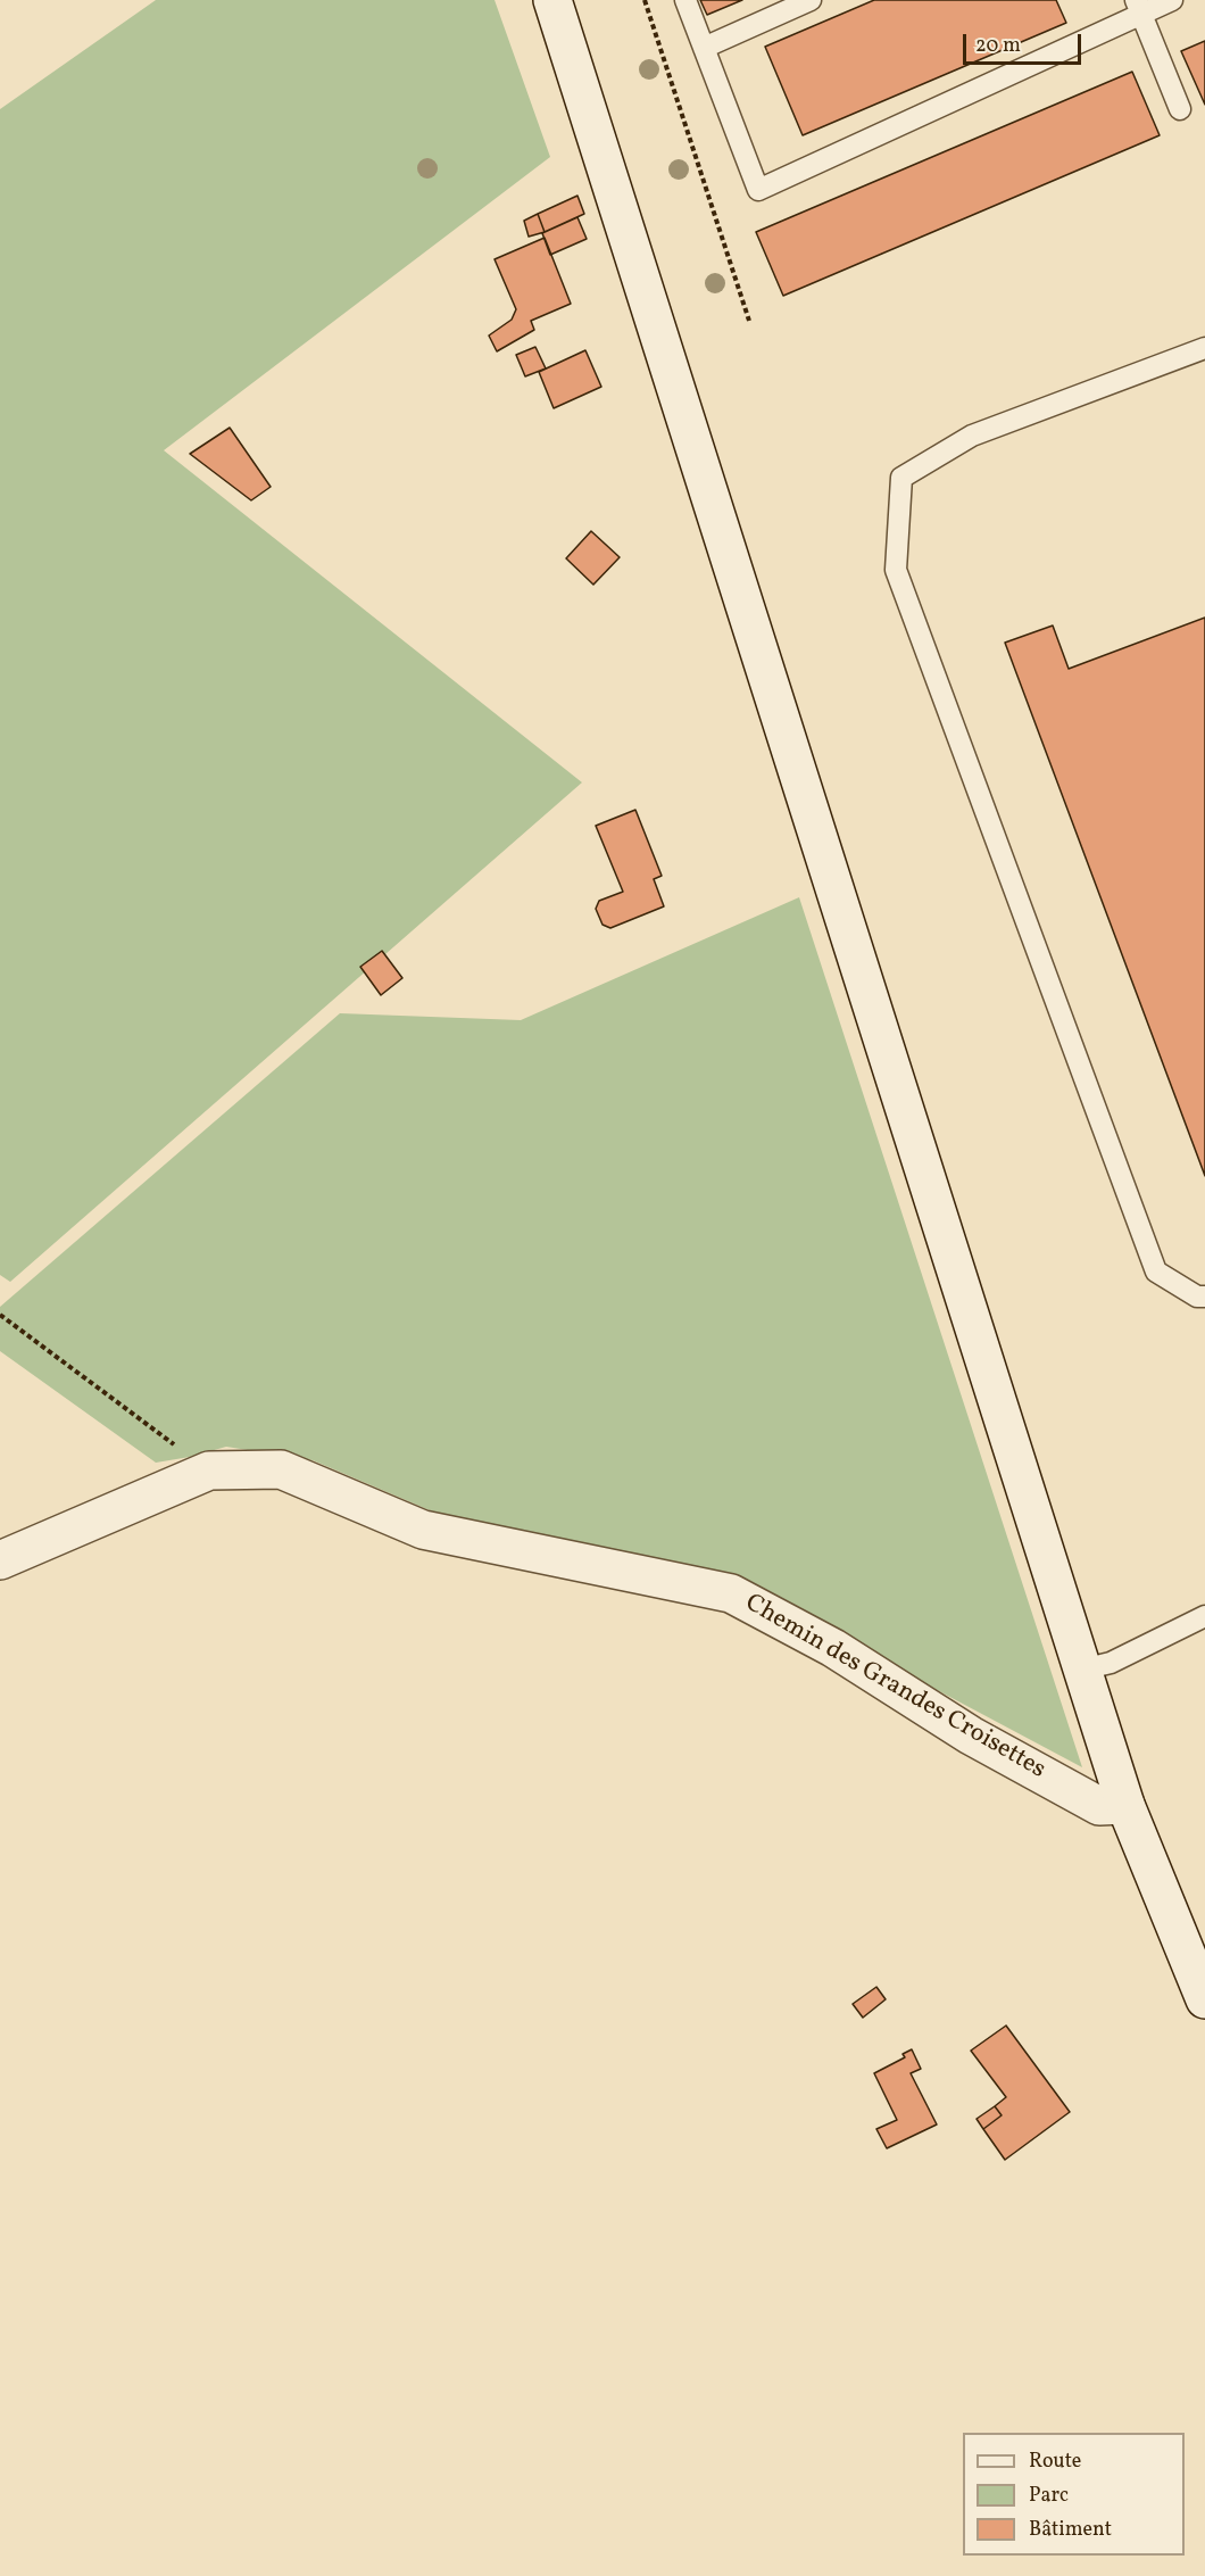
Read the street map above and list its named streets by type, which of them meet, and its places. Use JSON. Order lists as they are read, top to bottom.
{
  "streets": {
    "main road": ["Chemin des Grandes Croisettes"]
  },
  "legend": ["Route", "Parc", "Bâtiment"],
  "scale_bar": "20 m"
}
